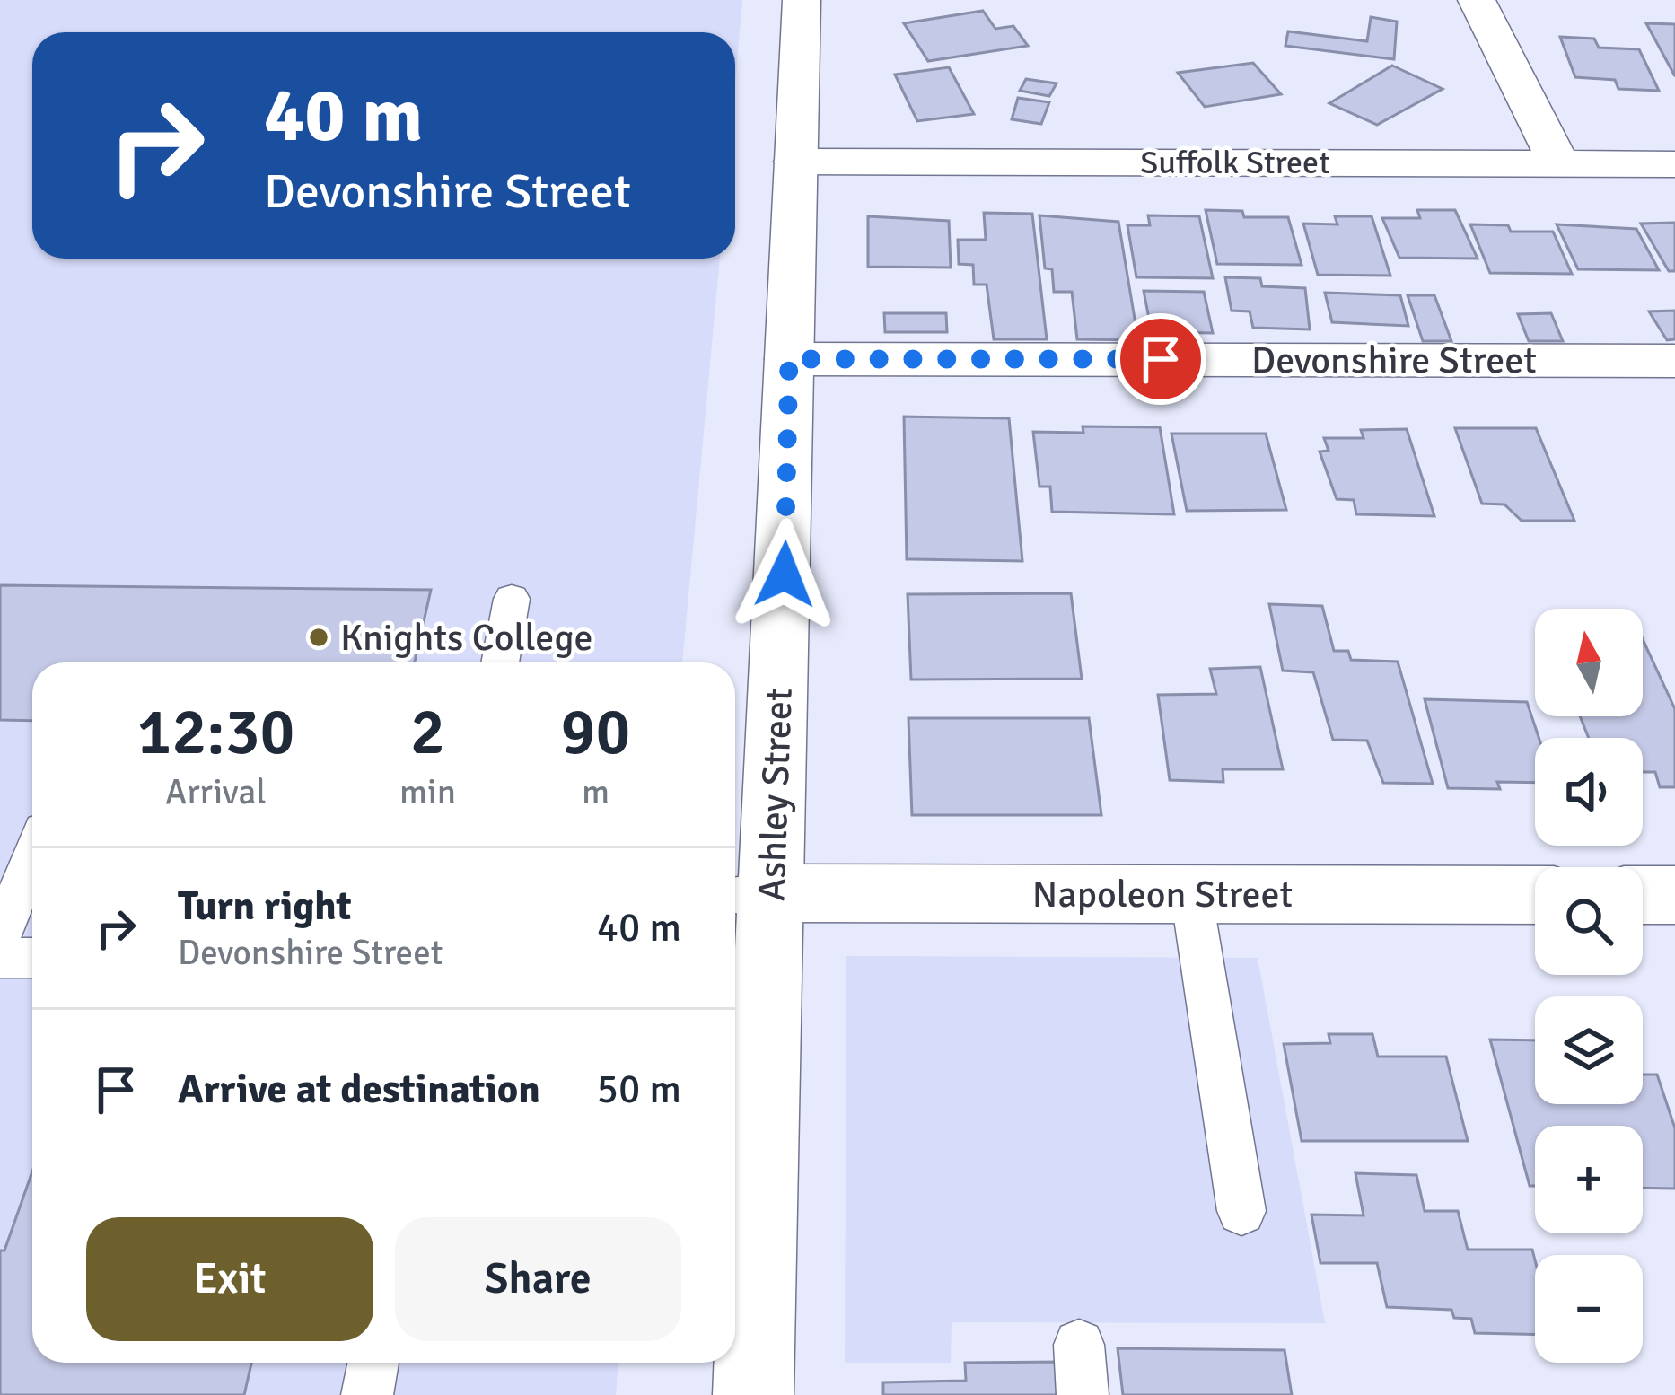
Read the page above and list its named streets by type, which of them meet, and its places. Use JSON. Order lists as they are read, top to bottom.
{
  "streets": {
    "street": [
      "Suffolk Street",
      "Devonshire Street",
      "Ashley Street",
      "Napoleon Street"
    ]
  },
  "crossings": [
    ["Suffolk Street", "Ashley Street"],
    ["Devonshire Street", "Ashley Street"],
    ["Ashley Street", "Napoleon Street"]
  ],
  "places": ["Knights College"],
  "north": "top",
  "page": {
    "turn": ["40 m", "Devonshire Street"],
    "map_buttons": ["+", "−"],
    "eta": [
      "12:30",
      "Arrival",
      "2",
      "min",
      "90",
      "m"
    ],
    "list": [
      {
        "name": "Turn right",
        "note": "Devonshire Street",
        "value": "40 m"
      },
      {
        "name": "Arrive at destination",
        "value": "50 m"
      }
    ],
    "buttons": ["Exit", "Share"]
  }
}
